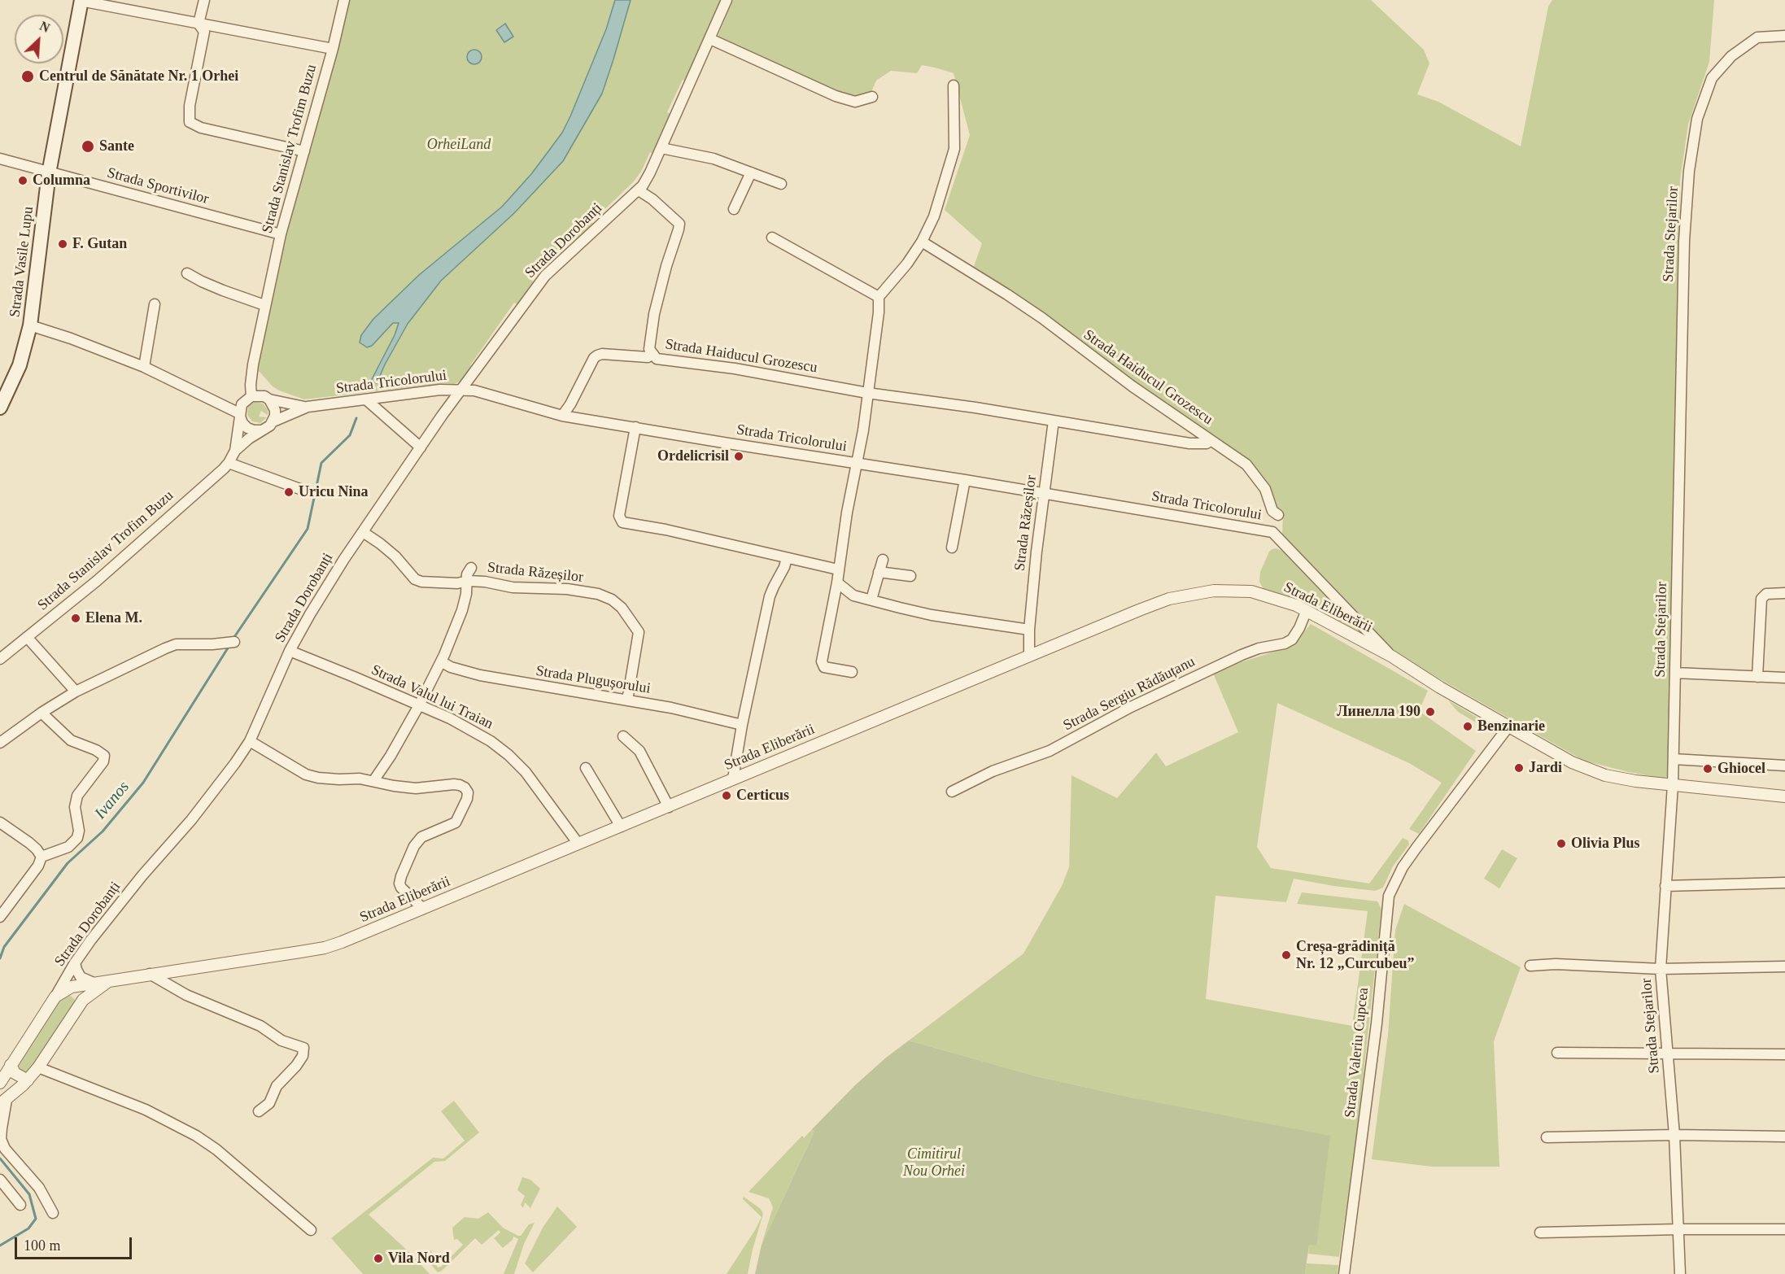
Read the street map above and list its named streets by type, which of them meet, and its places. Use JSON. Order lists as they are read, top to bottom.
{
  "streets": {
    "main road": ["Strada Vasile Lupu"],
    "street": [
      "Strada Stanislav Trofim Buzu",
      "Strada Sportivilor",
      "Strada Stejarilor",
      "Strada Dorobanți",
      "Strada Haiducul Grozescu",
      "Strada Tricolorului",
      "Strada Răzeșilor",
      "Strada Eliberării",
      "Strada Plugușorului",
      "Strada Sergiu Rădăuțanu",
      "Strada Valul lui Traian",
      "Strada Valeriu Cupcea"
    ]
  },
  "crossings": [
    ["Strada Stanislav Trofim Buzu", "Strada Sportivilor"],
    ["Strada Stanislav Trofim Buzu", "Strada Tricolorului"],
    ["Strada Sportivilor", "Strada Vasile Lupu"],
    ["Strada Stejarilor", "Strada Eliberării"],
    ["Strada Dorobanți", "Strada Haiducul Grozescu"],
    ["Strada Dorobanți", "Strada Tricolorului"],
    ["Strada Dorobanți", "Strada Răzeșilor"],
    ["Strada Dorobanți", "Strada Eliberării"],
    ["Strada Dorobanți", "Strada Valul lui Traian"],
    ["Strada Haiducul Grozescu", "Strada Răzeșilor"],
    ["Strada Tricolorului", "Strada Răzeșilor"],
    ["Strada Tricolorului", "Strada Eliberării"],
    ["Strada Răzeșilor", "Strada Eliberării"],
    ["Strada Răzeșilor", "Strada Plugușorului"],
    ["Strada Eliberării", "Strada Sergiu Rădăuțanu"],
    ["Strada Eliberării", "Strada Valul lui Traian"],
    ["Strada Eliberării", "Strada Valeriu Cupcea"]
  ],
  "water": ["Ivanos"],
  "parks": ["OrheiLand", "Cimitirul Nou Orhei"],
  "places": [
    "Centrul de Sănătate Nr. 1 Orhei",
    "Sante",
    "Columna",
    "F. Gutan",
    "Ordelicrisil",
    "Uricu Nina",
    "Elena M.",
    "Линелла 190",
    "Benzinarie",
    "Jardi",
    "Ghiocel",
    "Certicus",
    "Olivia Plus",
    "Creșa-grădiniță Nr. 12 „Curcubeu”",
    "Vila Nord"
  ],
  "scale_bar": "100 m",
  "north": "top right"
}
